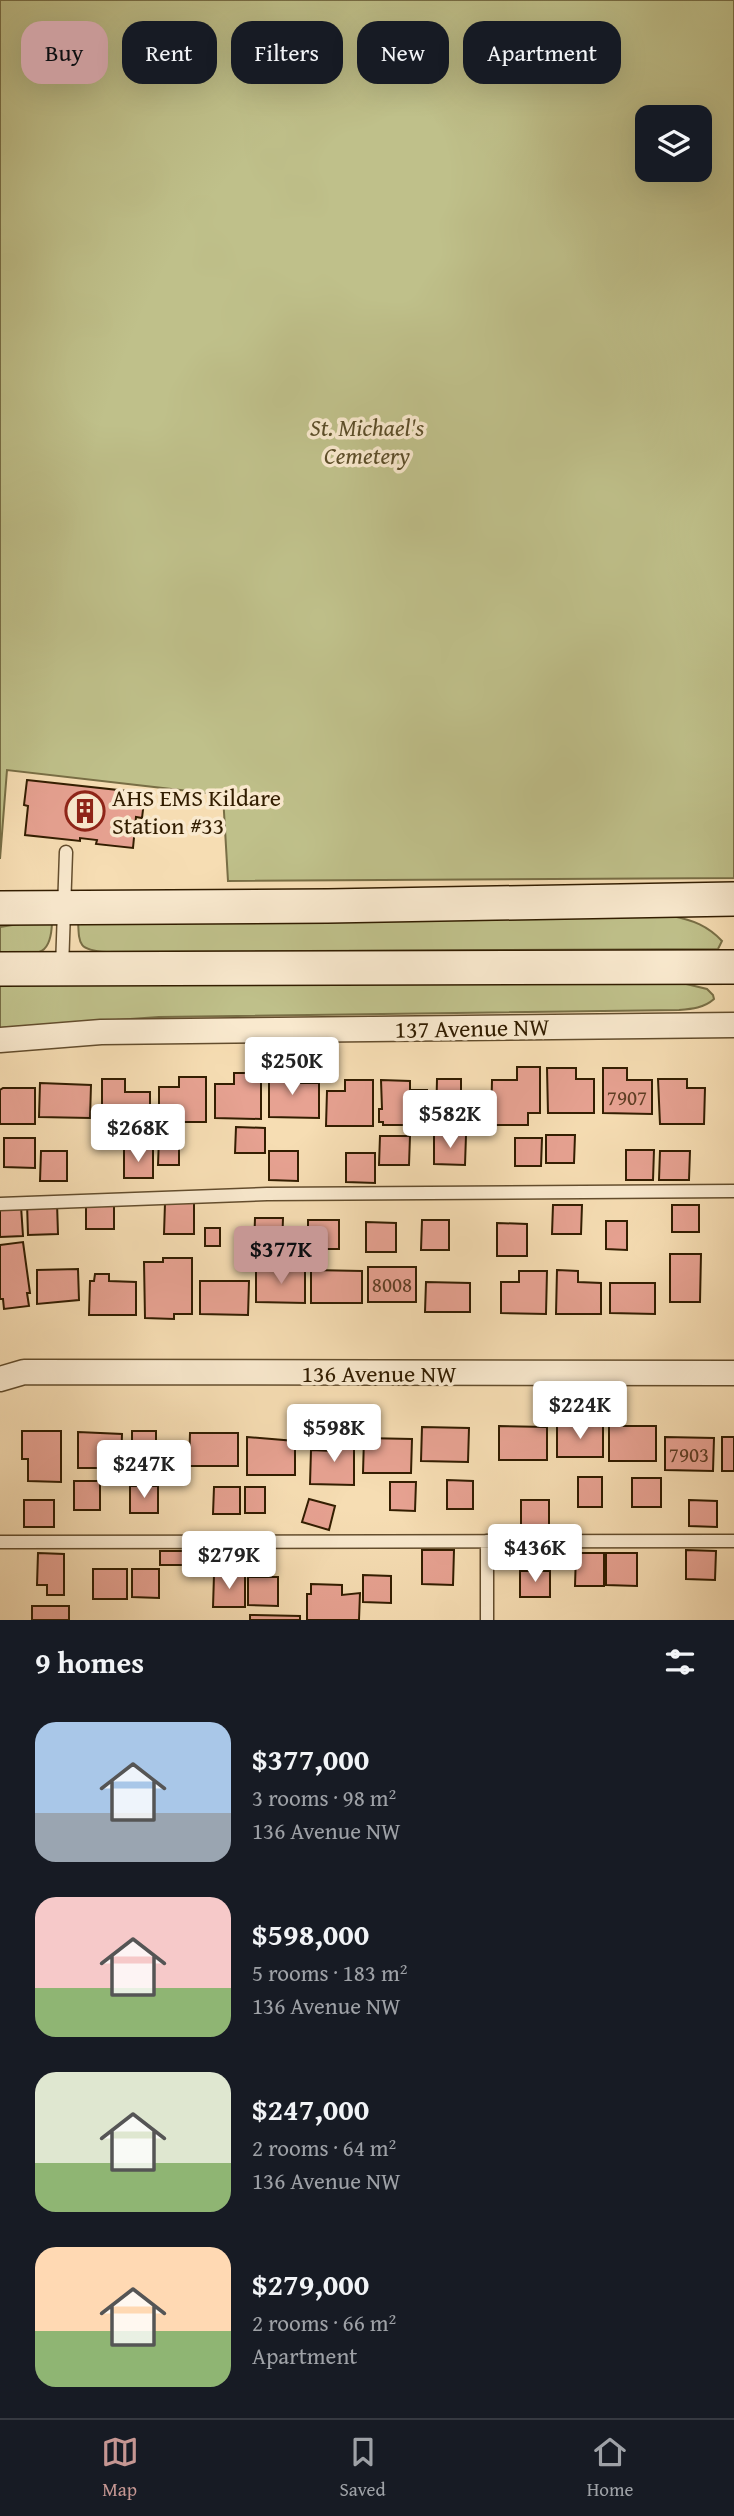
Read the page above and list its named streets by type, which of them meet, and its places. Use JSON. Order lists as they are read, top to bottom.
{
  "streets": {
    "street": ["137 Avenue NW", "136 Avenue NW"]
  },
  "parks": ["St. Michael's Cemetery"],
  "places": {
    "building": ["AHS EMS Kildare Station #33"]
  },
  "house_numbers": ["7907", "8008", "7903"],
  "page": {
    "chip": [
      "Buy",
      "Rent",
      "Filters",
      "New",
      "Apartment"
    ],
    "price": [
      "$250K",
      "$582K",
      "$268K",
      "$377K",
      "$224K",
      "$598K",
      "$247K",
      "$436K",
      "$279K"
    ],
    "heading": "9 homes",
    "list": [
      {
        "name": "$377,000",
        "note": "3 rooms · 98 m² · 136 Avenue NW"
      },
      {
        "name": "$598,000",
        "note": "5 rooms · 183 m² · 136 Avenue NW"
      },
      {
        "name": "$247,000",
        "note": "2 rooms · 64 m² · 136 Avenue NW"
      },
      {
        "name": "$279,000",
        "note": "2 rooms · 66 m² · Apartment"
      }
    ],
    "tabs": ["Map", "Saved", "Home"]
  }
}
